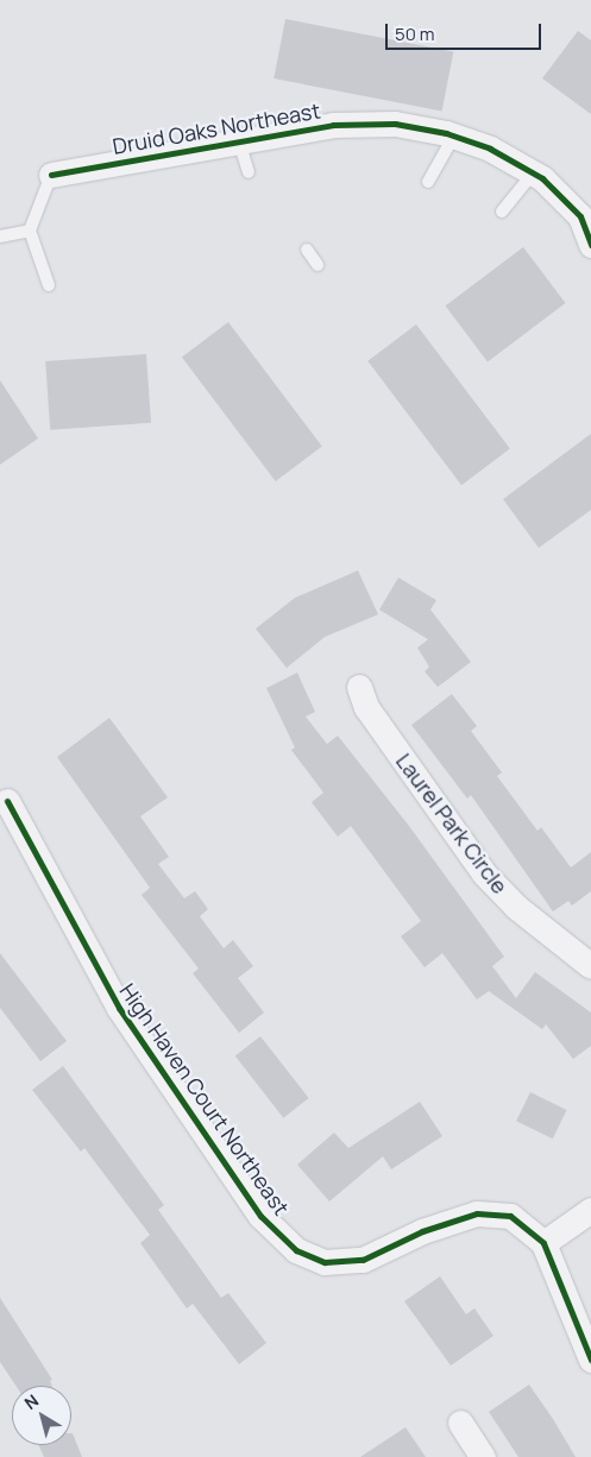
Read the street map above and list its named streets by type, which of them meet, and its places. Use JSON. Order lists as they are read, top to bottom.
{
  "streets": {
    "street": ["Druid Oaks Northeast", "Laurel Park Circle", "High Haven Court Northeast"]
  },
  "scale_bar": "50 m",
  "north": "top left"
}
